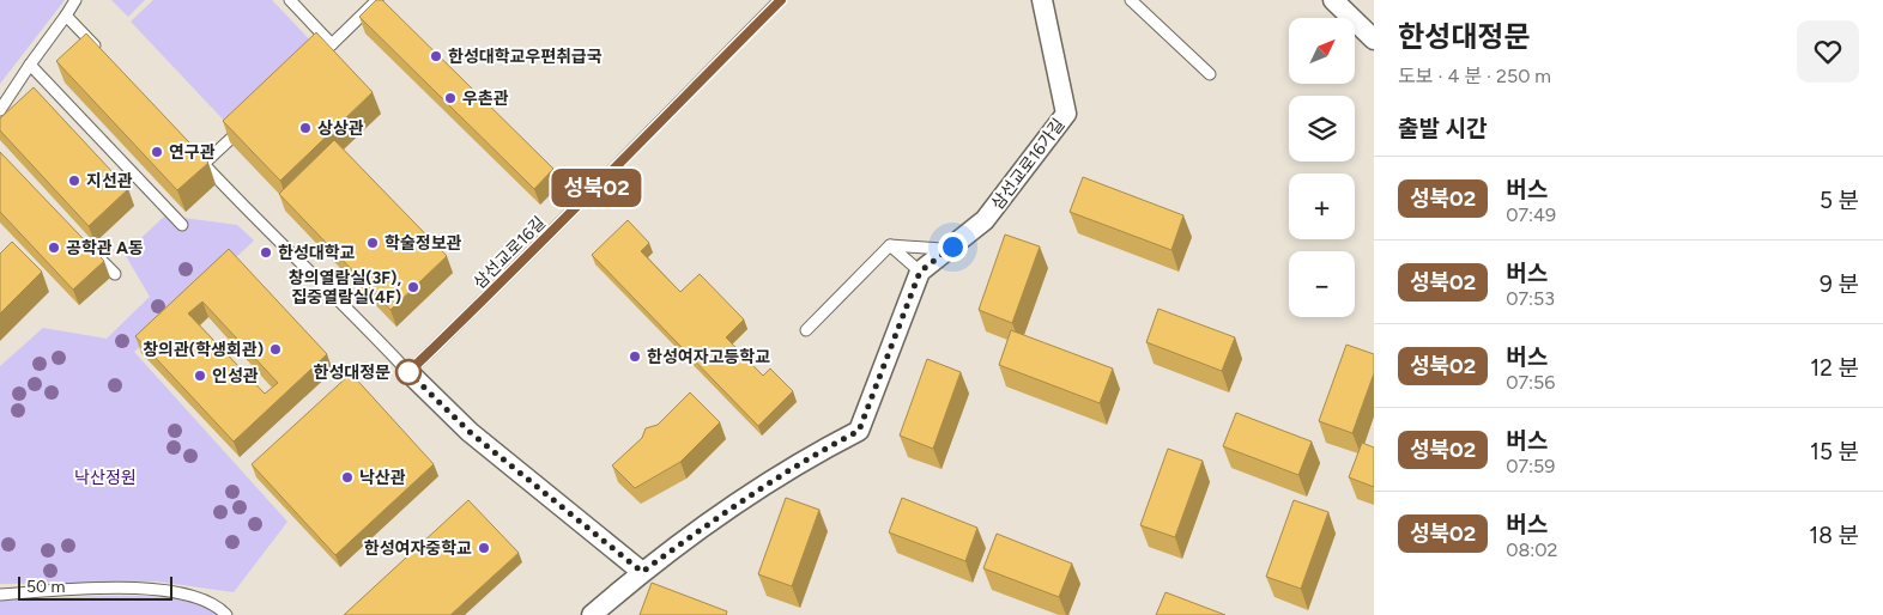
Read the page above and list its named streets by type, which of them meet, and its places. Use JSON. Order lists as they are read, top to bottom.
{
  "streets": {
    "street": ["삼선교로16가길"],
    "lane": ["삼선교로16길"]
  },
  "parks": ["낙산정원"],
  "places": [
    "한성대학교우편취급국",
    "우촌관",
    "상상관",
    "연구관",
    "지선관",
    "학술정보관",
    "공학관 A동",
    "한성대학교",
    "창의열람실(3F), 집중열람실(4F)",
    "창의관(학생회관)",
    "한성여자고등학교",
    "한성대정문",
    "인성관",
    "낙산관",
    "한성여자중학교"
  ],
  "lines": ["bus line 성북02"],
  "scale_bar": "50 m",
  "north": "top right",
  "page": {
    "on_map": "성북02",
    "heading": [
      ["한성대정문", "도보 · 4 분 · 250 m"],
      "출발 시간"
    ],
    "map_buttons": ["+", "−"],
    "list": [
      {
        "mark": "성북02",
        "name": "버스",
        "note": "07:49",
        "value": "5 분"
      },
      {
        "mark": "성북02",
        "name": "버스",
        "note": "07:53",
        "value": "9 분"
      },
      {
        "mark": "성북02",
        "name": "버스",
        "note": "07:56",
        "value": "12 분"
      },
      {
        "mark": "성북02",
        "name": "버스",
        "note": "07:59",
        "value": "15 분"
      },
      {
        "mark": "성북02",
        "name": "버스",
        "note": "08:02",
        "value": "18 분"
      }
    ],
    "scale": "50 m"
  }
}
